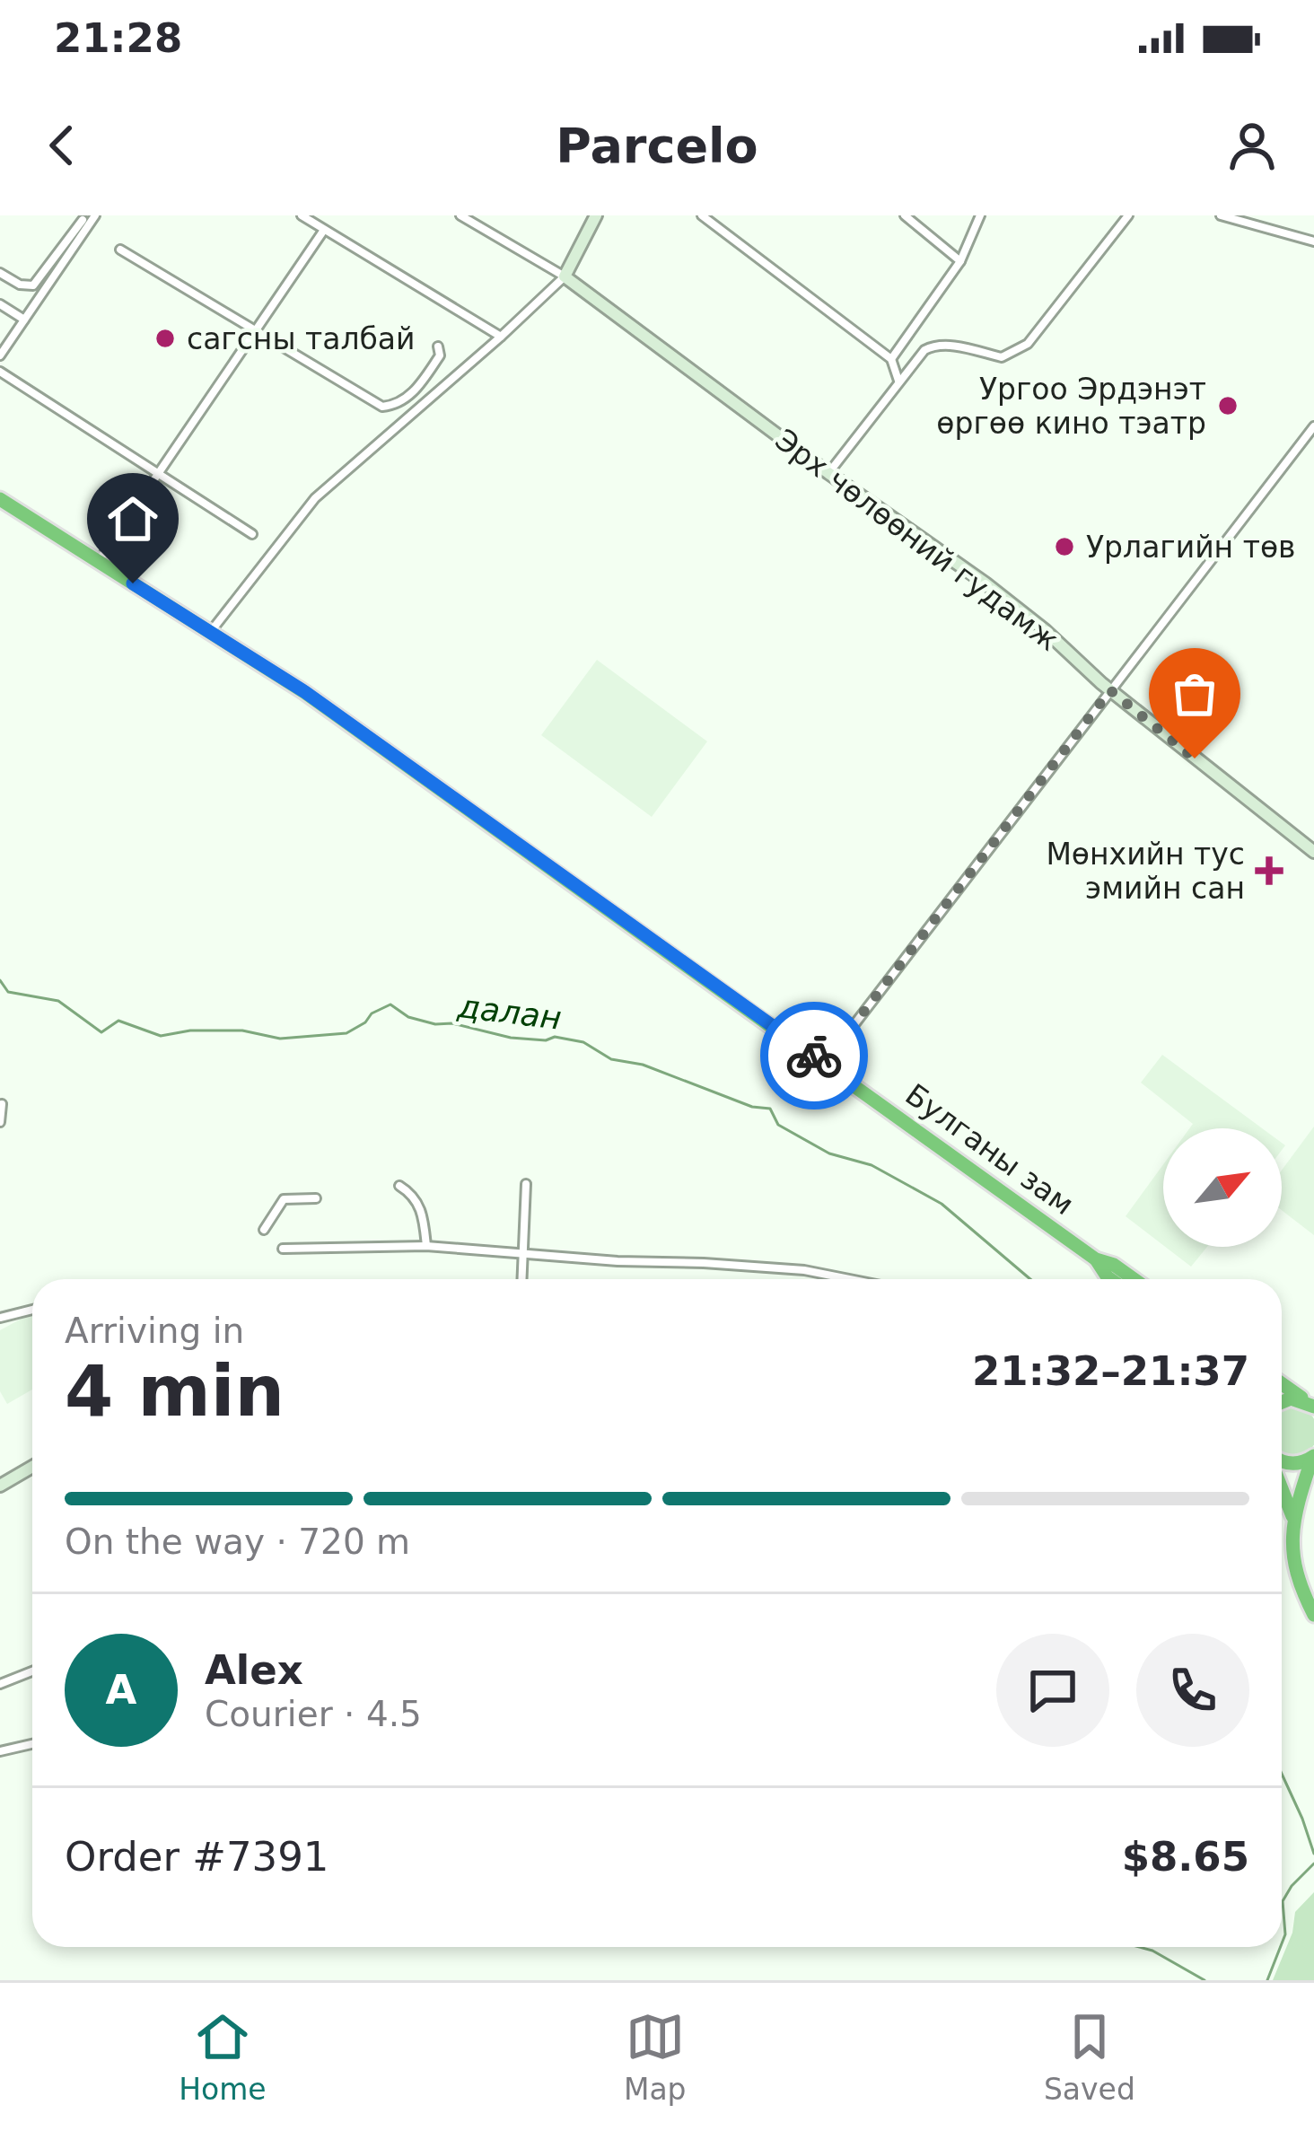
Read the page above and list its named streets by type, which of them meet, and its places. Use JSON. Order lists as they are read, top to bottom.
{
  "streets": {
    "highway": ["Булганы зам"],
    "main road": ["Эрх чөлөөний гудамж"]
  },
  "water": ["далан"],
  "places": {
    "other": ["сагсны талбай", "Ургоо Эрдэнэт өргөө кино тэатр", "Урлагийн төв"],
    "health": ["Мөнхийн тус эмийн сан"]
  },
  "north": "top right",
  "page": {
    "status": "21:28",
    "header": "Parcelo",
    "heading": ["4 min", "Arriving in", "21:32–21:37"],
    "panel": [
      "Alex",
      "Courier · 4.5",
      "Order #7391",
      "$8.65"
    ],
    "bar": "On the way · 720 m",
    "round": "A",
    "tabs": ["Home", "Map", "Saved"]
  }
}
